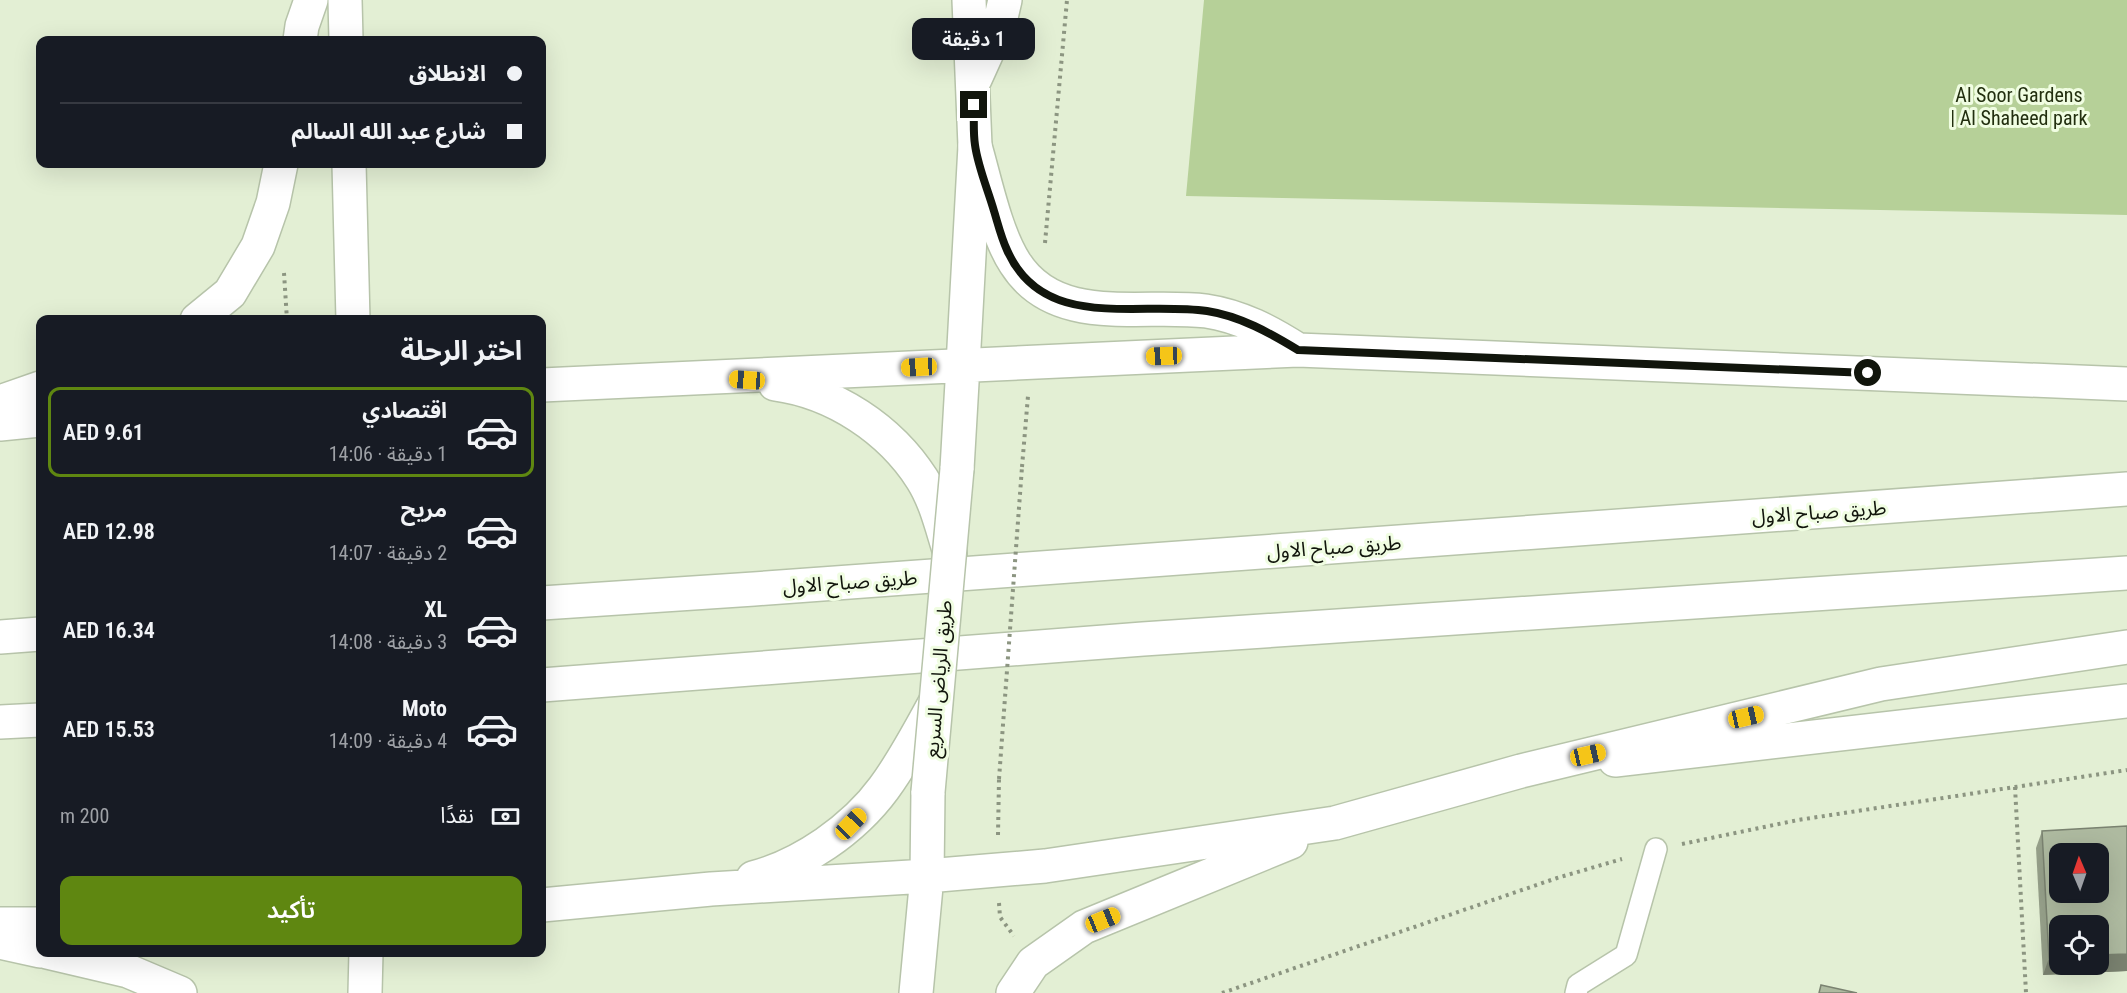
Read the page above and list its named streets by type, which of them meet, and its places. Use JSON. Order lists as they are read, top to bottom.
{
  "streets": {
    "main road": ["طريق صباح الاول", "طريق الرياض السريع"]
  },
  "parks": ["Al Soor Gardens | Al Shaheed park"],
  "north": "top",
  "page": {
    "bubble": "1 دقيقة",
    "banner": ["الانطلاق", "شارع عبد الله السالم"],
    "heading": "اختر الرحلة",
    "list": [
      {
        "name": "اقتصادي",
        "note": "1 دقيقة · 14:06",
        "value": "AED 9.61"
      },
      {
        "name": "مريح",
        "note": "2 دقيقة · 14:07",
        "value": "AED 12.98"
      },
      {
        "name": "XL",
        "note": "3 دقيقة · 14:08",
        "value": "AED 16.34"
      },
      {
        "name": "Moto",
        "note": "4 دقيقة · 14:09",
        "value": "AED 15.53"
      }
    ],
    "pay": ["نقدًا", "200 m"],
    "buttons": "تأكيد"
  }
}
